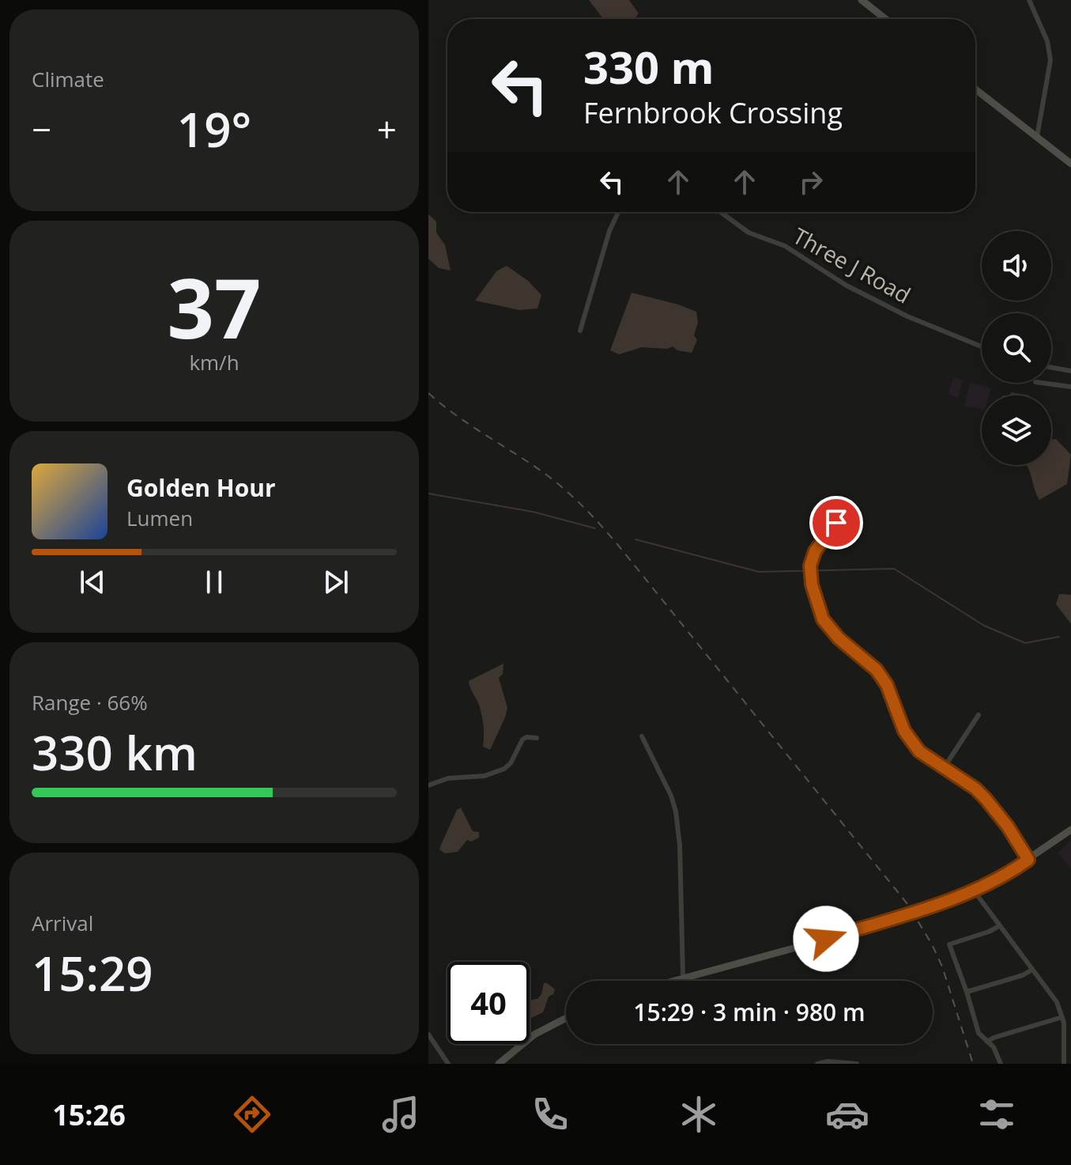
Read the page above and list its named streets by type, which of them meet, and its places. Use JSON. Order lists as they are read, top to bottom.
{
  "streets": {
    "street": ["Three J Road"]
  },
  "page": {
    "tile": [
      "Climate",
      ["37", "km/h"],
      ["Range · 66%", "330 km"],
      ["Arrival", "15:29"]
    ],
    "turn": ["330 m", "Fernbrook Crossing"],
    "heat": ["−", "19°", "+"],
    "song": ["Golden Hour", "Lumen"],
    "limit": "40",
    "trip": "15:29 · 3 min · 980 m",
    "tabs": "15:26"
  }
}
